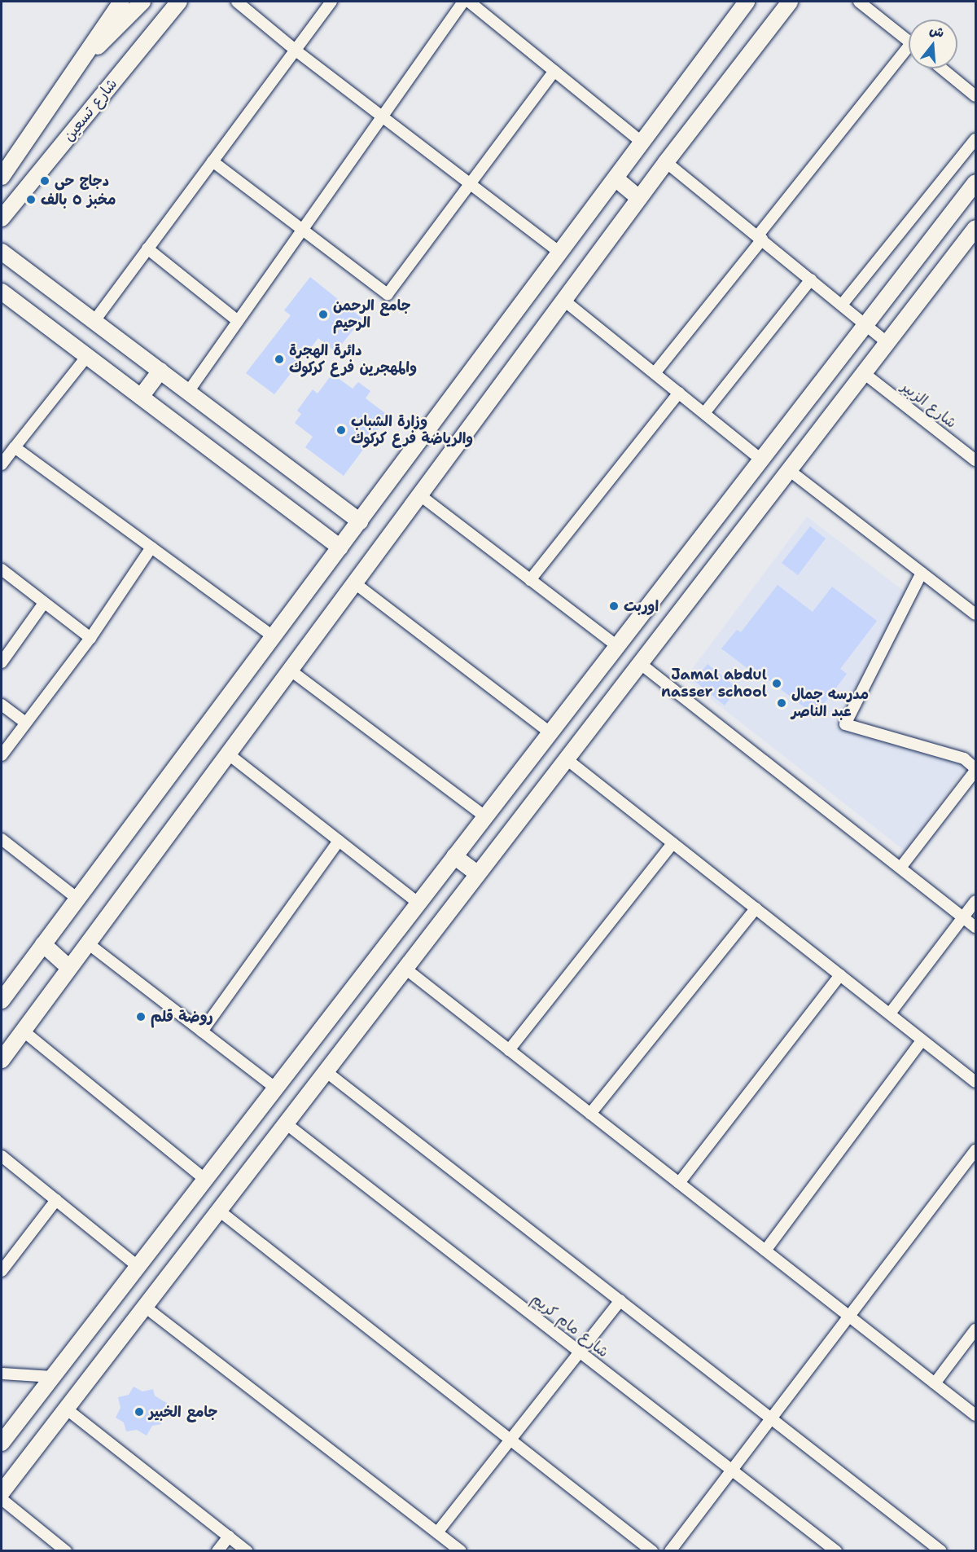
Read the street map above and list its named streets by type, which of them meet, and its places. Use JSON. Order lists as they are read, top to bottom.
{
  "streets": {
    "street": ["شارع تسعين", "شارع الزبير", "شارع مام كريم"]
  },
  "places": [
    "دجاج حي",
    "مخبز ٥ بالف",
    "جامع الرحمن الرحيم",
    "دائرة الهجرة والمهجرين فرع كركوك",
    "وزارة الشباب والرياضة فرع كركوك",
    "اوربت",
    "Jamal abdul nasser school",
    "مدرسه جمال عبد الناصر",
    "روضة قلم",
    "جامع الخبير"
  ],
  "north": "top"
}
